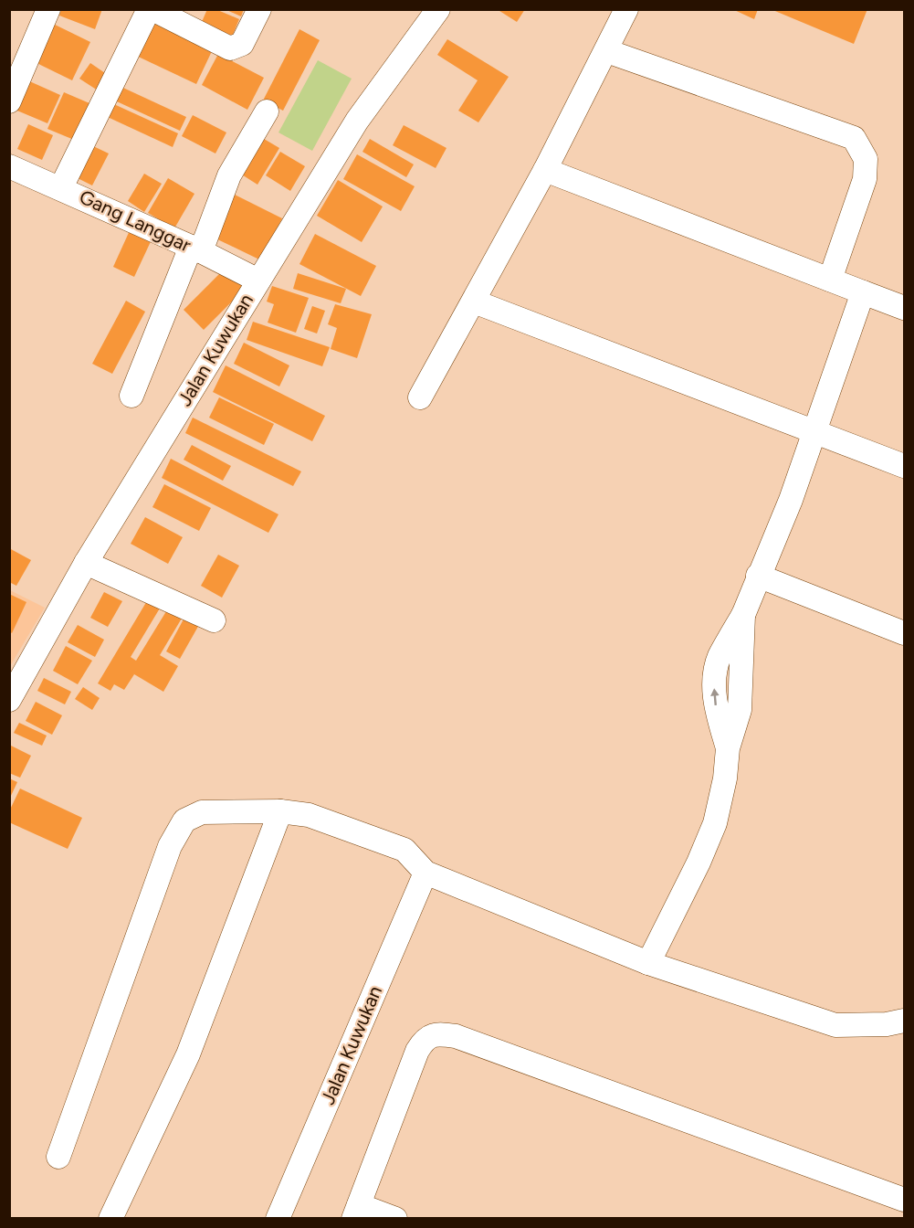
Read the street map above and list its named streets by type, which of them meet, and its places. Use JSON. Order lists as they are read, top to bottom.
{
  "streets": {
    "street": ["Gang Langgar", "Jalan Kuwukan"]
  },
  "crossings": [
    ["Gang Langgar", "Jalan Kuwukan"]
  ]
}
